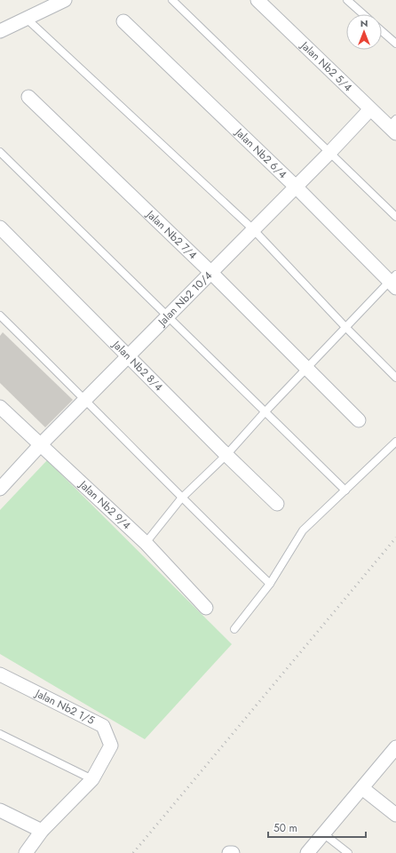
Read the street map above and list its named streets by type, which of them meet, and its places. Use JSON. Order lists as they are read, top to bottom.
{
  "streets": {
    "street": [
      "Jalan Nb2 5/4",
      "Jalan Nb2 6/4",
      "Jalan Nb2 7/4",
      "Jalan Nb2 10/4",
      "Jalan Nb2 8/4",
      "Jalan Nb2 9/4",
      "Jalan Nb2 1/5"
    ]
  },
  "crossings": [
    ["Jalan Nb2 5/4", "Jalan Nb2 10/4"],
    ["Jalan Nb2 6/4", "Jalan Nb2 10/4"],
    ["Jalan Nb2 7/4", "Jalan Nb2 10/4"],
    ["Jalan Nb2 10/4", "Jalan Nb2 8/4"],
    ["Jalan Nb2 10/4", "Jalan Nb2 9/4"]
  ],
  "scale_bar": "50 m",
  "north": "top"
}
